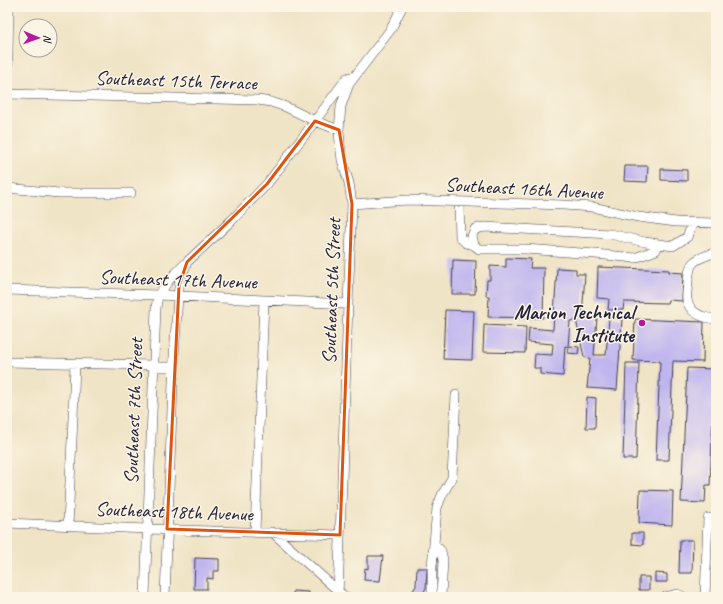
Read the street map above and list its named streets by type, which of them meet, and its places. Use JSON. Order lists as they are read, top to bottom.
{
  "streets": {
    "street": [
      "Southeast 15th Terrace",
      "Southeast 16th Avenue",
      "Southeast 17th Avenue",
      "Southeast 5th Street",
      "Southeast 7th Street",
      "Southeast 18th Avenue"
    ]
  },
  "crossings": [
    ["Southeast 15th Terrace", "Southeast 5th Street"],
    ["Southeast 15th Terrace", "Southeast 7th Street"],
    ["Southeast 16th Avenue", "Southeast 5th Street"],
    ["Southeast 17th Avenue", "Southeast 5th Street"],
    ["Southeast 17th Avenue", "Southeast 7th Street"],
    ["Southeast 5th Street", "Southeast 7th Street"],
    ["Southeast 5th Street", "Southeast 18th Avenue"],
    ["Southeast 7th Street", "Southeast 18th Avenue"]
  ],
  "places": ["Marion Technical Institute"],
  "north": "right"
}
